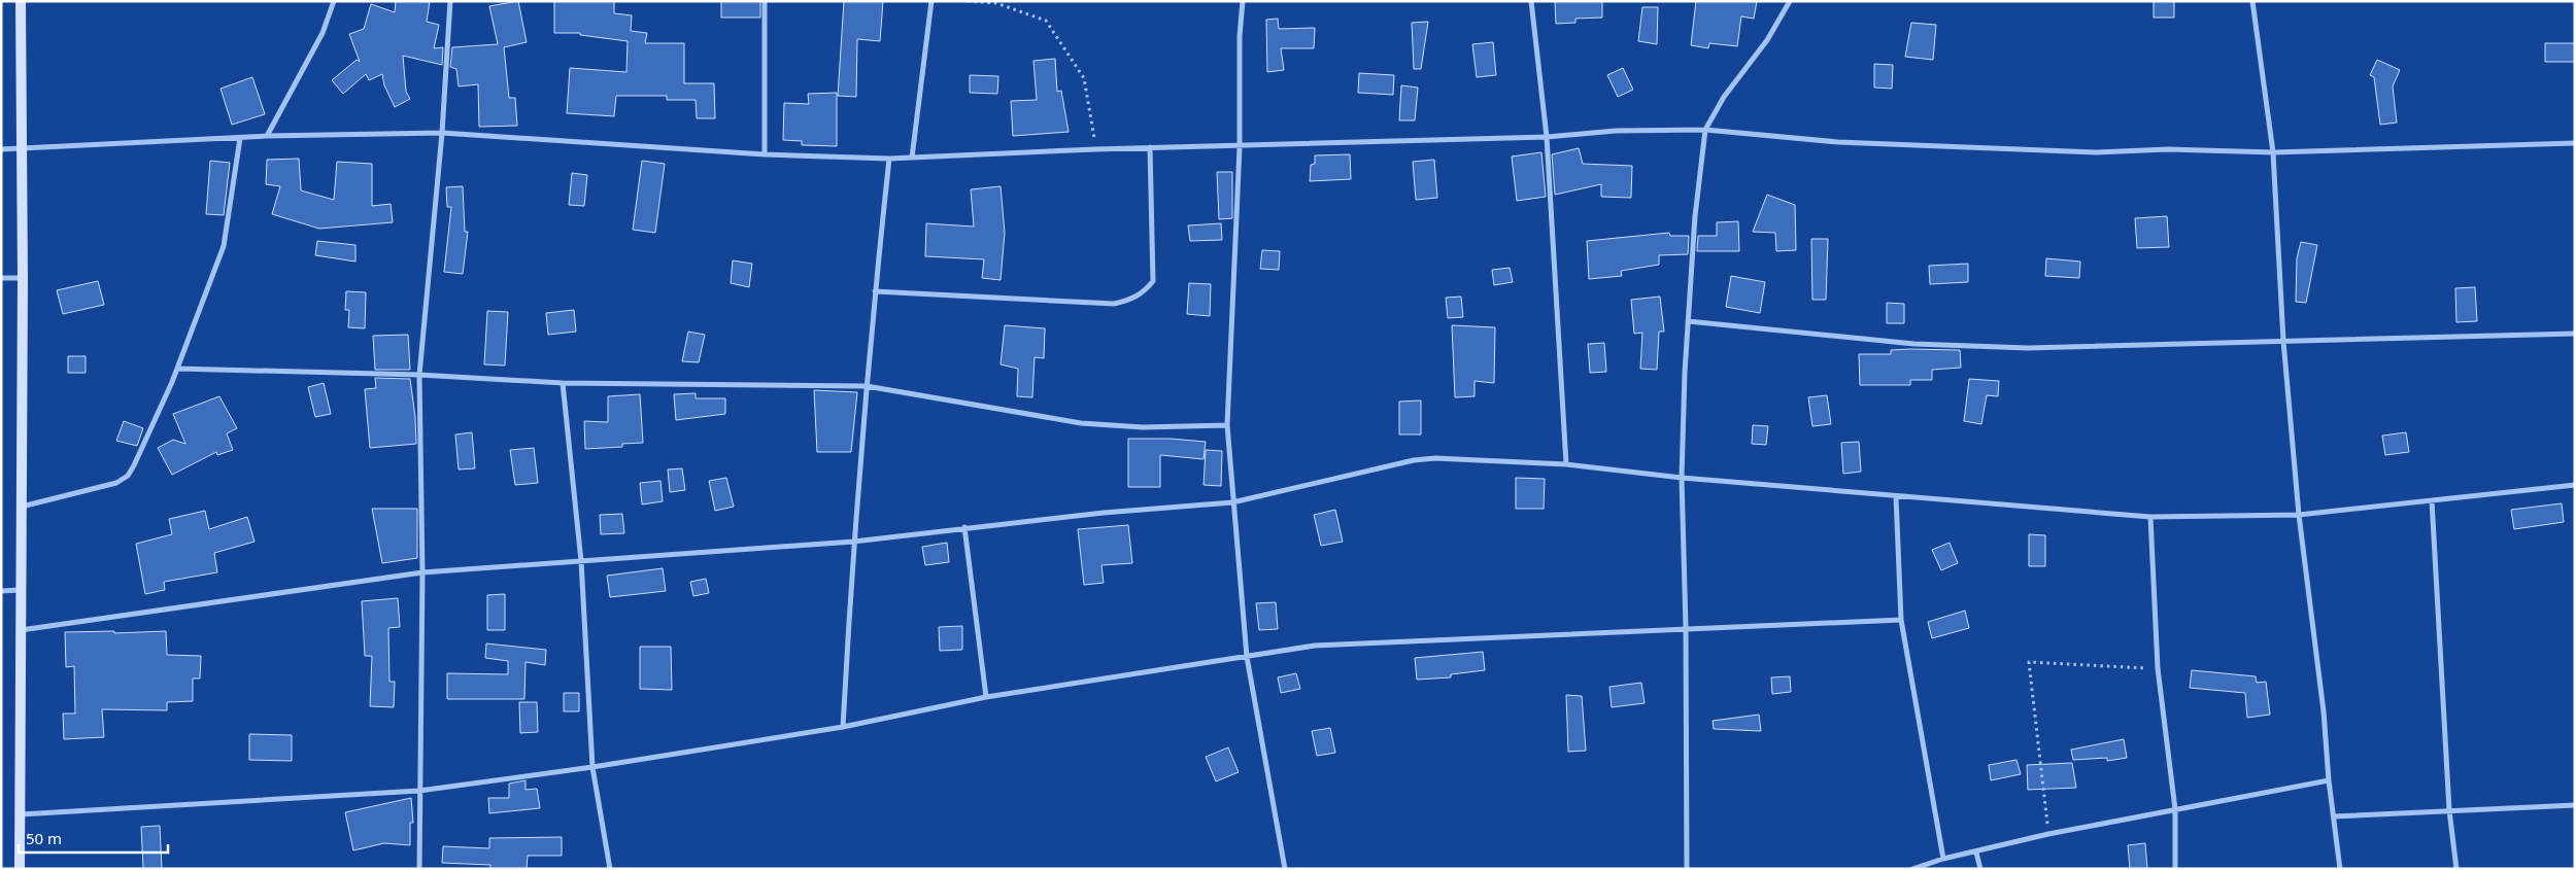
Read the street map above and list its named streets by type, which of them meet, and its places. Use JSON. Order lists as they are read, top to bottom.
{
  "scale_bar": "50 m"
}
